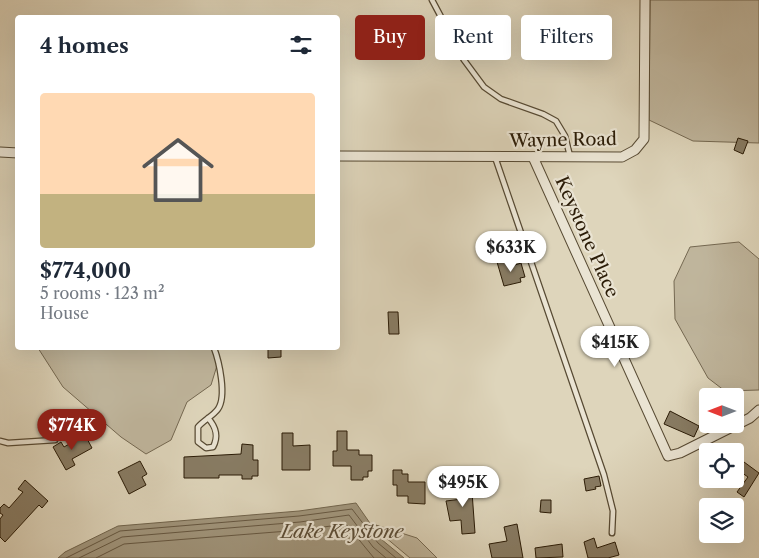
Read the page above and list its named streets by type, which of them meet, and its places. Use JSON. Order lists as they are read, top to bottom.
{
  "streets": {
    "street": ["Wayne Road", "Keystone Place"]
  },
  "crossings": [
    ["Wayne Road", "Keystone Place"]
  ],
  "water": ["Lake Keystone"],
  "north": "left",
  "page": {
    "chip": ["Buy", "Rent", "Filters"],
    "heading": "4 homes",
    "list": [
      {
        "name": "$774,000",
        "note": "5 rooms · 123 m² · House"
      }
    ],
    "price": [
      "$633K",
      "$415K",
      "$774K",
      "$495K"
    ]
  }
}
